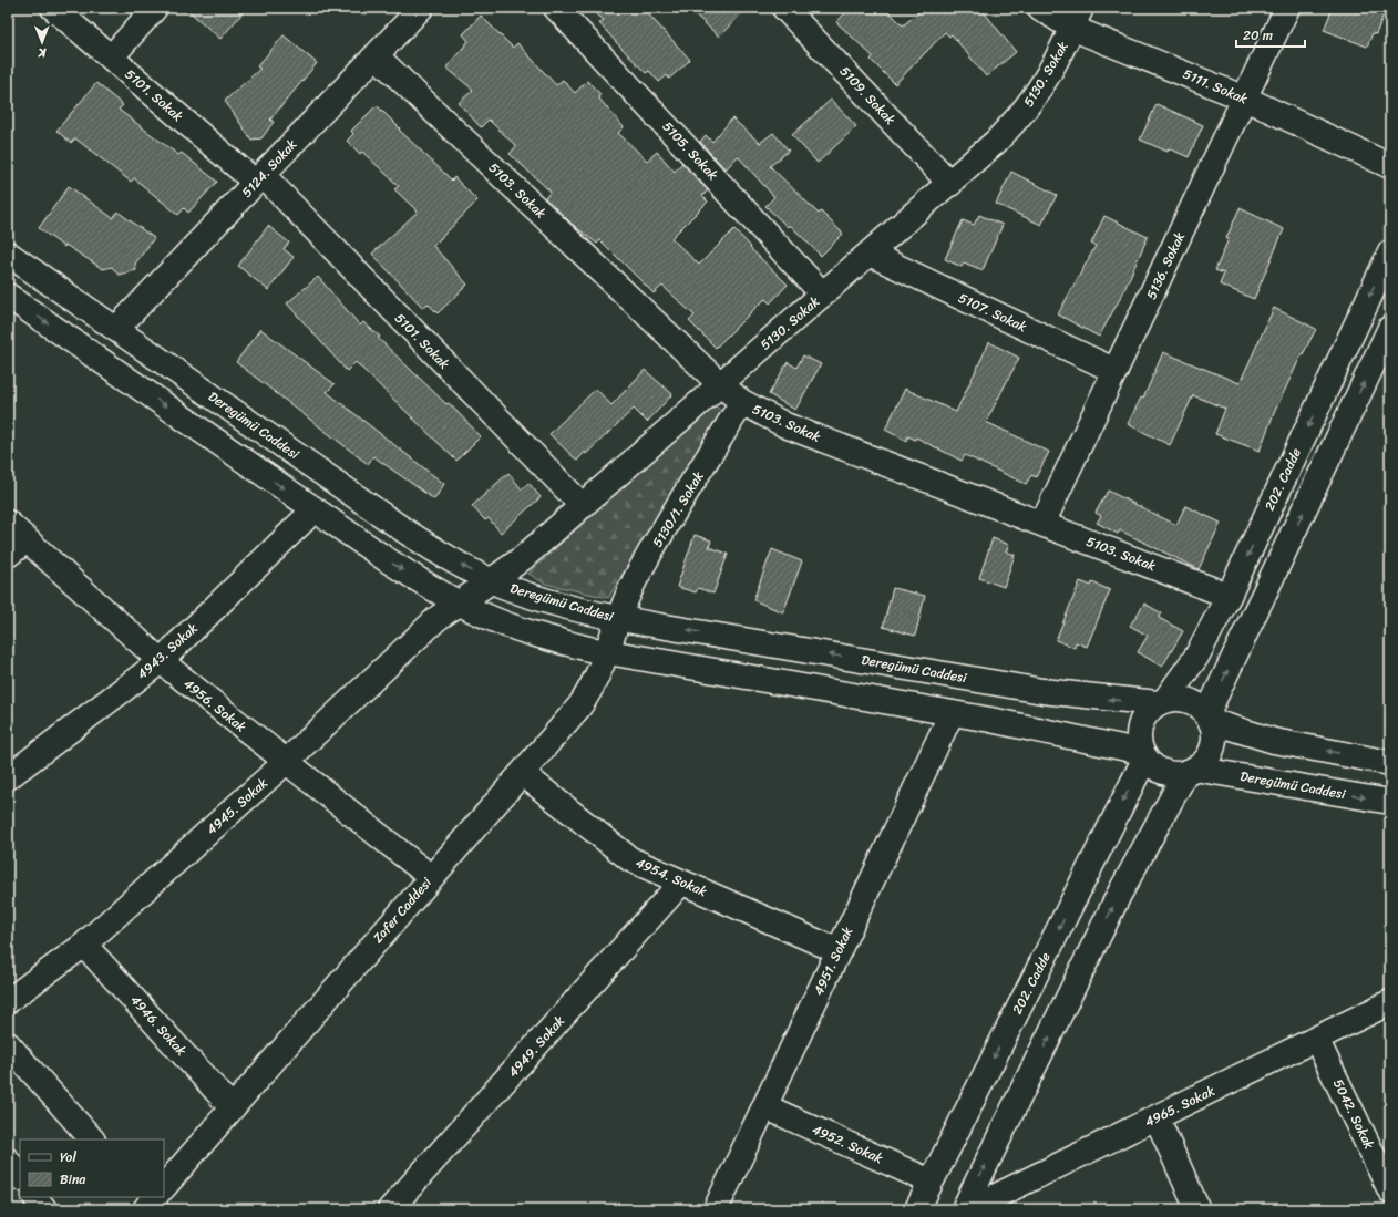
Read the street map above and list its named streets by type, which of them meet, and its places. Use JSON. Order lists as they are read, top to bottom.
{
  "streets": {
    "street": [
      "5130. Sokak",
      "5111. Sokak",
      "5101. Sokak",
      "5109. Sokak",
      "5105. Sokak",
      "5124. Sokak",
      "5103. Sokak",
      "5136. Sokak",
      "5107. Sokak",
      "Deregümü Caddesi",
      "202. Cadde",
      "5130/1. Sokak",
      "4943. Sokak",
      "4956. Sokak",
      "4945. Sokak",
      "4954. Sokak",
      "Zafer Caddesi",
      "4951. Sokak",
      "4946. Sokak",
      "4949. Sokak",
      "4965. Sokak",
      "5042. Sokak",
      "4952. Sokak"
    ]
  },
  "crossings": [
    ["5130. Sokak", "5111. Sokak"],
    ["5130. Sokak", "5101. Sokak"],
    ["5130. Sokak", "5109. Sokak"],
    ["5130. Sokak", "5105. Sokak"],
    ["5130. Sokak", "5103. Sokak"],
    ["5130. Sokak", "5107. Sokak"],
    ["5130. Sokak", "Deregümü Caddesi"],
    ["5130. Sokak", "4945. Sokak"],
    ["5111. Sokak", "5136. Sokak"],
    ["5101. Sokak", "5124. Sokak"],
    ["5124. Sokak", "5103. Sokak"],
    ["5124. Sokak", "Deregümü Caddesi"],
    ["5103. Sokak", "5136. Sokak"],
    ["5103. Sokak", "202. Cadde"],
    ["5103. Sokak", "5130/1. Sokak"],
    ["5136. Sokak", "5107. Sokak"],
    ["Deregümü Caddesi", "202. Cadde"],
    ["Deregümü Caddesi", "5130/1. Sokak"],
    ["Deregümü Caddesi", "Zafer Caddesi"],
    ["202. Cadde", "4952. Sokak"],
    ["5130/1. Sokak", "Zafer Caddesi"],
    ["4943. Sokak", "4956. Sokak"],
    ["4956. Sokak", "4945. Sokak"],
    ["4956. Sokak", "Zafer Caddesi"],
    ["4945. Sokak", "4946. Sokak"],
    ["4954. Sokak", "Zafer Caddesi"],
    ["4954. Sokak", "4951. Sokak"],
    ["4954. Sokak", "4949. Sokak"],
    ["Zafer Caddesi", "4946. Sokak"],
    ["4951. Sokak", "4952. Sokak"],
    ["4965. Sokak", "5042. Sokak"]
  ],
  "legend": ["Yol", "Bina"],
  "scale_bar": "20 m",
  "north": "bottom"
}
